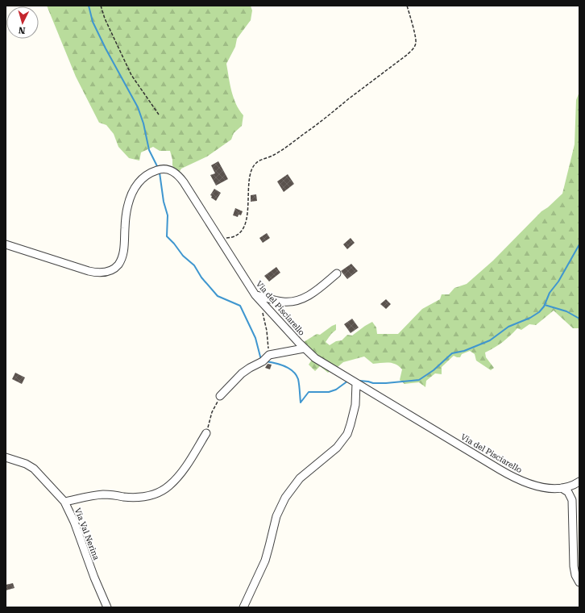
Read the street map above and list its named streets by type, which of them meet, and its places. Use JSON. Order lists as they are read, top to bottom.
{
  "streets": {
    "street": ["Via del Pisciarello", "Via Val Nerina"]
  },
  "north": "bottom"
}
